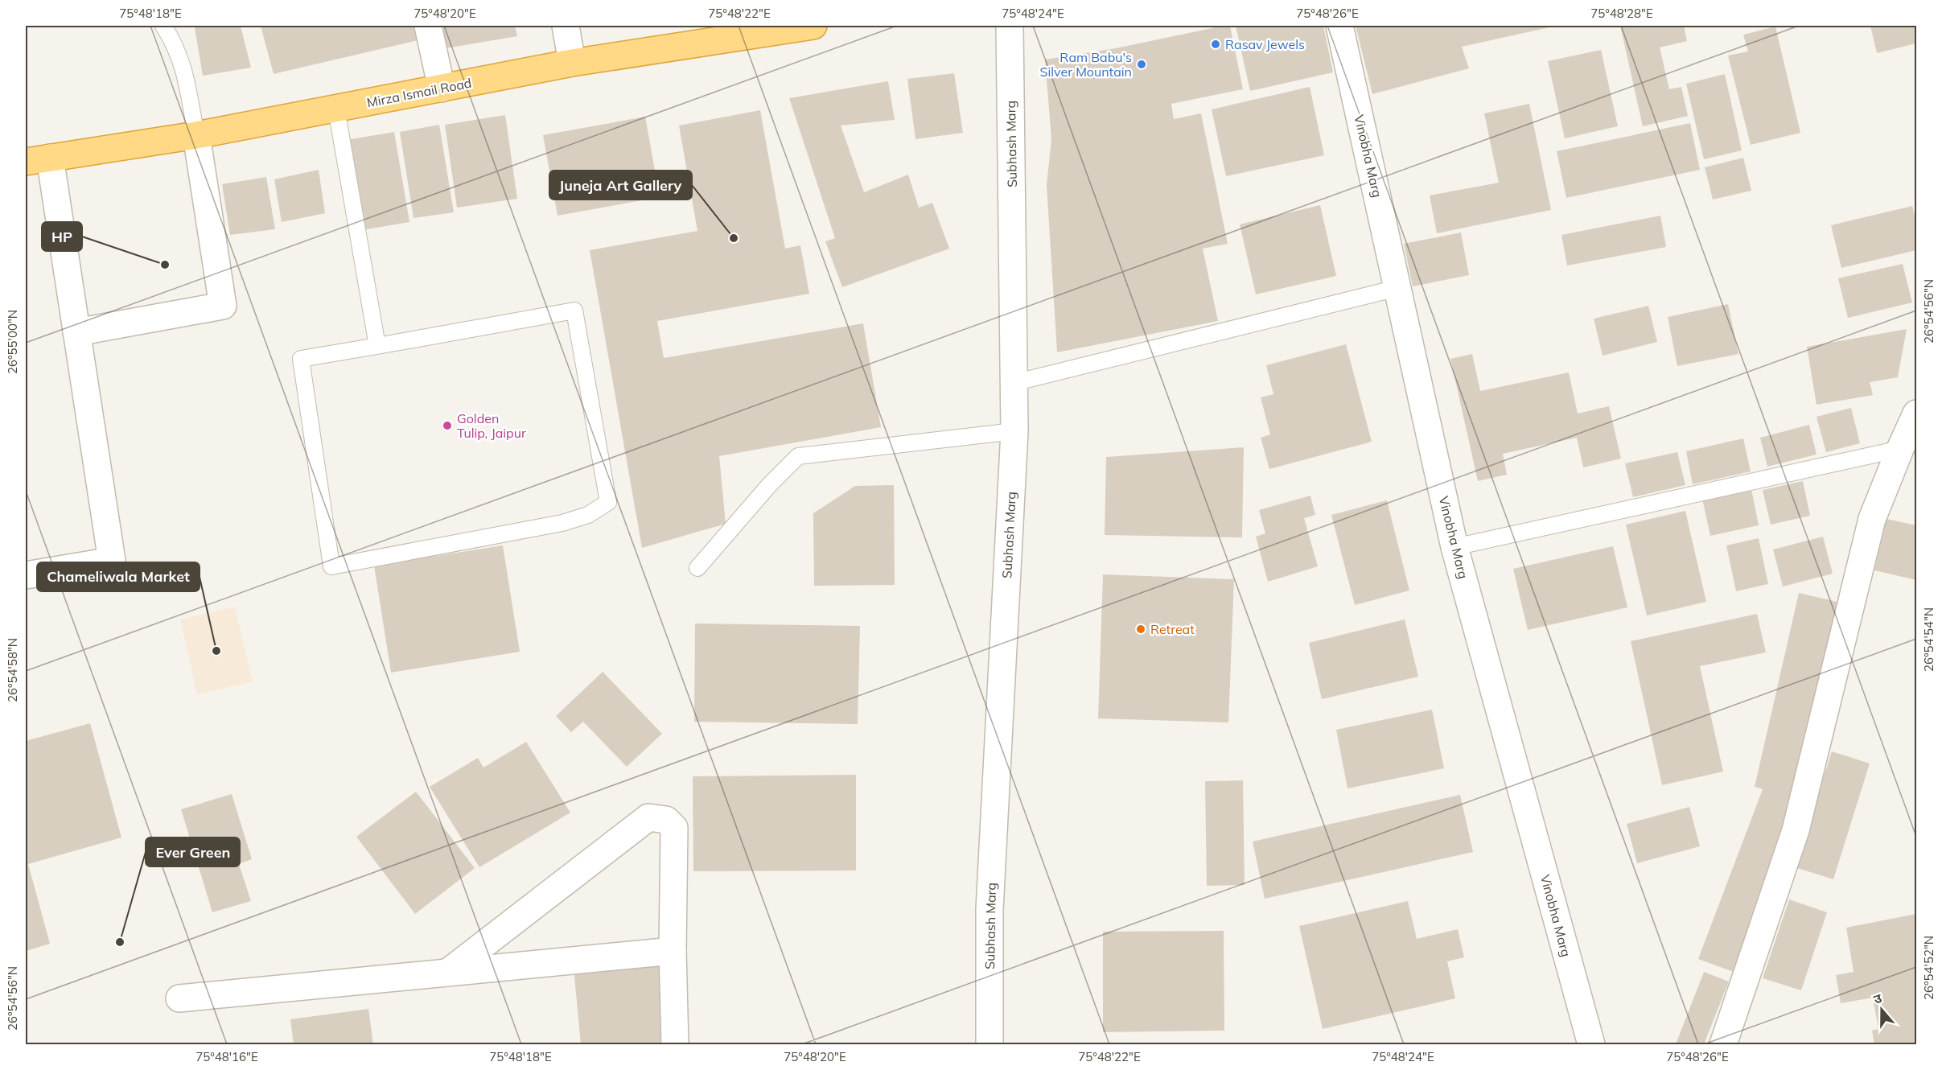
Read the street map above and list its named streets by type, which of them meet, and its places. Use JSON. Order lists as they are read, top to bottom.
{
  "streets": {
    "highway": ["Mirza Ismail Road"],
    "street": ["Subhash Marg", "Vinobha Marg"]
  },
  "places": [
    "Rasav Jewels",
    "Ram Babu's Silver Mountain",
    "Juneja Art Gallery",
    "HP",
    "Golden Tulip, Jaipur",
    "Retreat",
    "Chameliwala Market",
    "Ever Green"
  ],
  "north": "top",
  "coordinates": [
    "75°48'18\"E",
    "75°48'20\"E",
    "75°48'22\"E",
    "75°48'24\"E",
    "75°48'26\"E",
    "75°48'28\"E",
    "26°54'56\"N",
    "26°55'00\"N",
    "26°54'54\"N",
    "26°54'58\"N",
    "26°54'52\"N",
    "75°48'16\"E"
  ]
}
